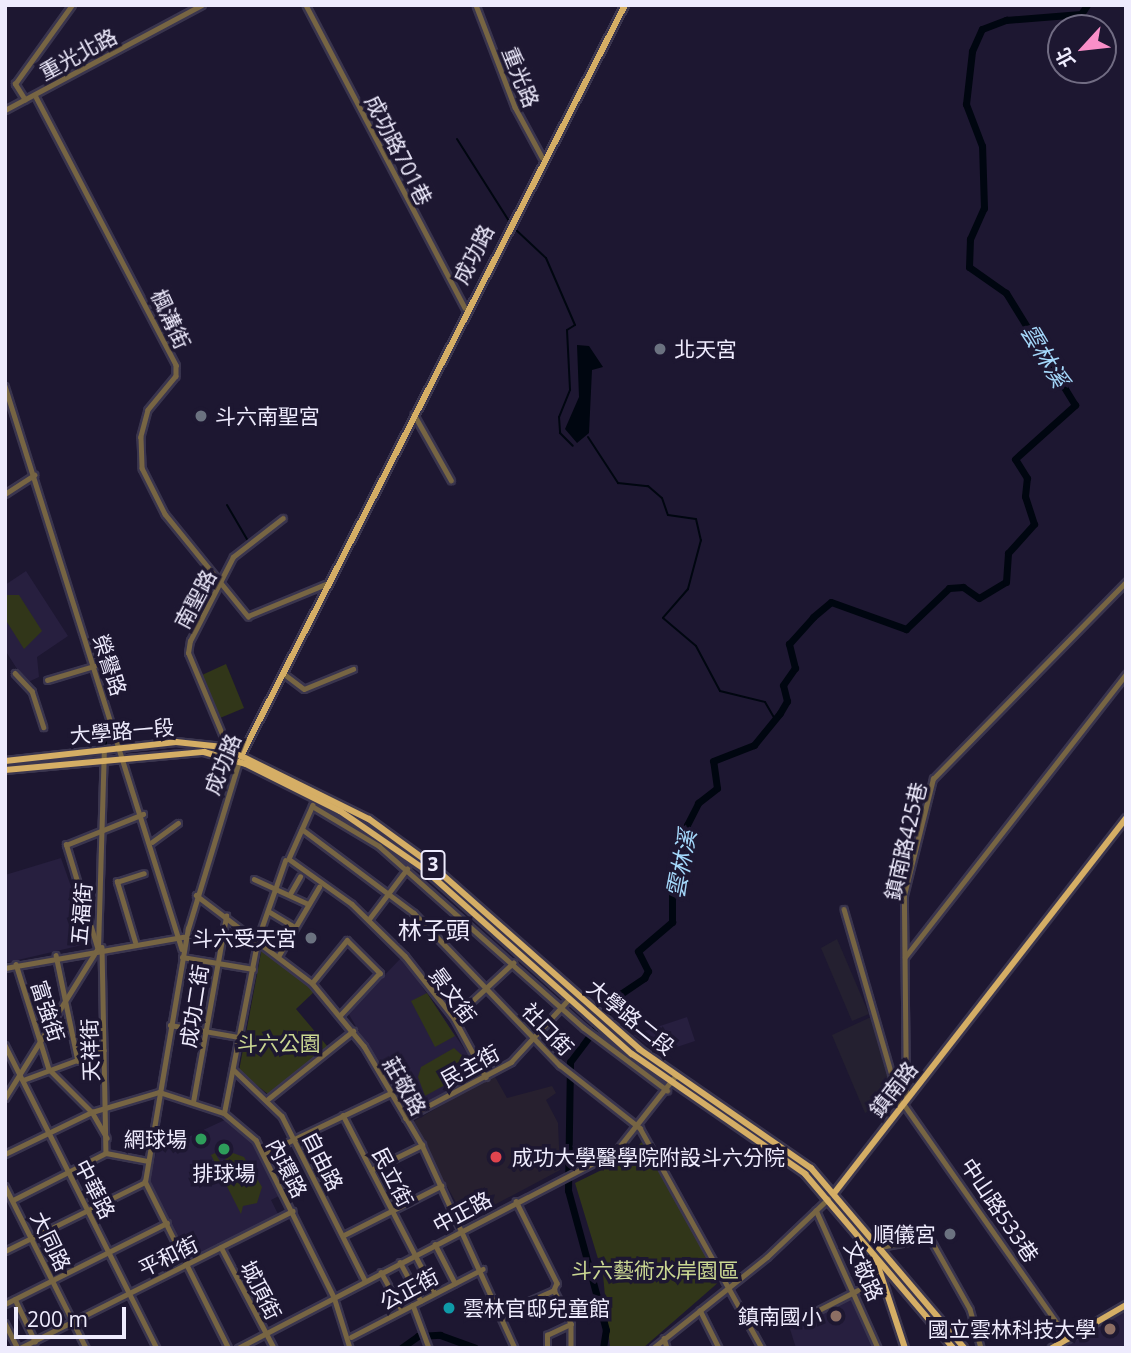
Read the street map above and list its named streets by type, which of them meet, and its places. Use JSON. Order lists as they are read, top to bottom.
{
  "streets": {
    "main road": [
      "成功路",
      "大學路一段",
      "3",
      "大學路二段",
      "鎮南路"
    ],
    "street": [
      "重光北路",
      "重光路",
      "成功路701巷",
      "楓溝街",
      "南聖路",
      "榮譽路",
      "鎮南路425巷",
      "五福街",
      "景文街",
      "成功二街",
      "富強街",
      "社口街",
      "天祥街",
      "民主街",
      "莊敬路",
      "自由路",
      "內環路",
      "民立街",
      "中華路",
      "中山路533巷",
      "中正路",
      "大同路",
      "平和街",
      "文敬路",
      "公正街",
      "城頂街"
    ]
  },
  "crossings": [
    ["重光北路", "楓溝街"],
    ["重光路", "成功路"],
    ["成功路701巷", "成功路"],
    ["成功路", "楓溝街"],
    ["成功路", "榮譽路"],
    ["成功路", "大學路一段"],
    ["成功路", "大學路二段"],
    ["成功路", "莊敬路"],
    ["成功路", "內環路"],
    ["楓溝街", "南聖路"],
    ["南聖路", "大學路一段"],
    ["榮譽路", "大學路一段"],
    ["大學路一段", "五福街"],
    ["大學路一段", "大學路二段"],
    ["鎮南路425巷", "鎮南路"],
    ["鎮南路425巷", "中山路533巷"],
    ["五福街", "富強街"],
    ["五福街", "天祥街"],
    ["五福街", "中華路"],
    ["景文街", "民主街"],
    ["成功二街", "莊敬路"],
    ["成功二街", "內環路"],
    ["大學路二段", "民主街"],
    ["大學路二段", "鎮南路"],
    ["大學路二段", "中正路"],
    ["社口街", "民主街"],
    ["社口街", "鎮南路"],
    ["社口街", "中正路"],
    ["民主街", "莊敬路"],
    ["莊敬路", "中正路"],
    ["莊敬路", "公正街"],
    ["鎮南路", "中山路533巷"],
    ["鎮南路", "文敬路"],
    ["自由路", "中正路"],
    ["內環路", "中正路"],
    ["內環路", "平和街"],
    ["內環路", "公正街"],
    ["民立街", "中正路"],
    ["民立街", "公正街"],
    ["中華路", "平和街"],
    ["中正路", "城頂街"],
    ["大同路", "平和街"],
    ["平和街", "城頂街"]
  ],
  "districts": ["林子頭"],
  "water": ["雲林溪"],
  "parks": ["斗六公園", "斗六藝術水岸園區"],
  "places": [
    "北天宮",
    "斗六南聖宮",
    "斗六受天宮",
    "網球場",
    "排球場",
    "成功大學醫學院附設斗六分院",
    "順儀宮",
    "雲林官邸兒童館",
    "鎮南國小",
    "國立雲林科技大學"
  ],
  "scale_bar": "200 m",
  "north": "bottom left"
}
